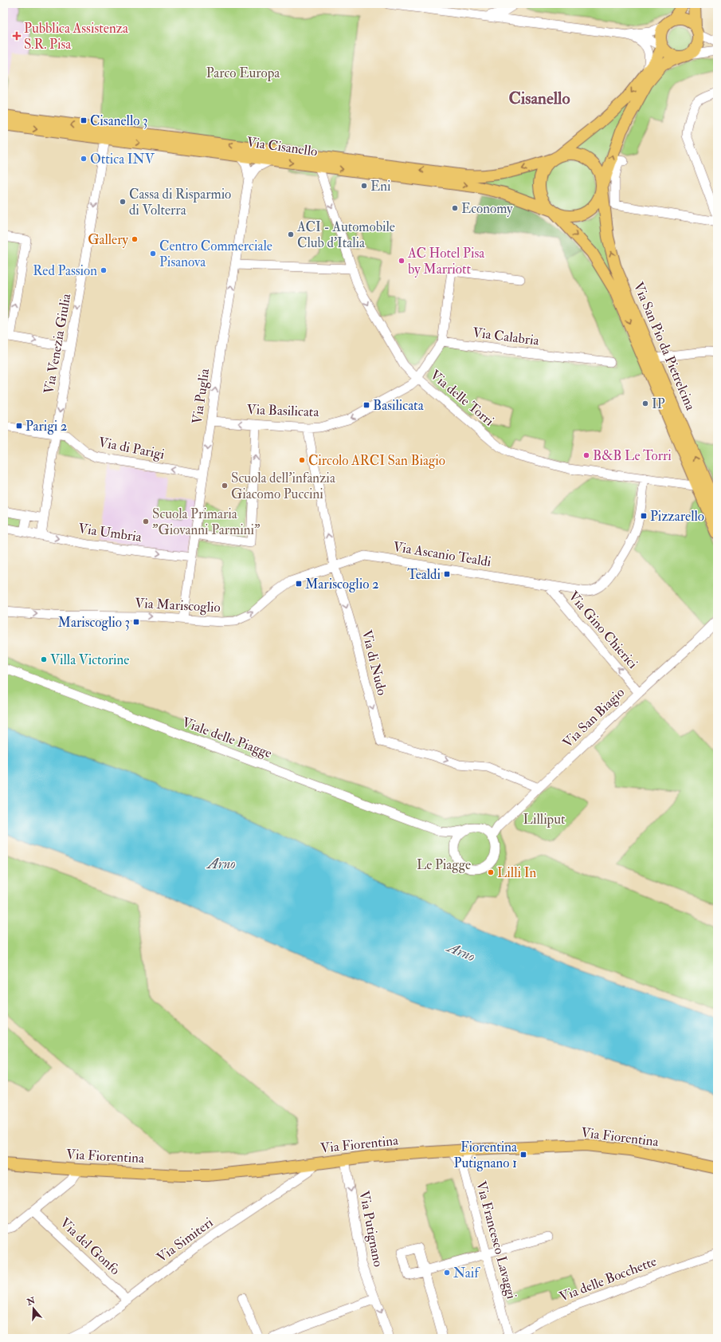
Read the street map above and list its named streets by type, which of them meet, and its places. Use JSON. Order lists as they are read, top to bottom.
{
  "streets": {
    "main road": ["Via Cisanello", "Via San Pio da Pietrelcina", "Via Fiorentina"],
    "street": [
      "Via Calabria",
      "Via Venezia Giulia",
      "Via Puglia",
      "Via delle Torri",
      "Via Basilicata",
      "Via di Parigi",
      "Via Umbria",
      "Via Ascanio Tealdi",
      "Via Mariscoglio",
      "Via Gino Chierici",
      "Via di Nudo",
      "Via San Biagio",
      "Viale delle Piagge",
      "Via Putignano",
      "Via Simiteri",
      "Via Francesco Lavaggi",
      "Via del Gonfo",
      "Via delle Bocchette"
    ]
  },
  "crossings": [
    ["Via Cisanello", "Via Venezia Giulia"],
    ["Via Cisanello", "Via San Pio da Pietrelcina"],
    ["Via Cisanello", "Via Puglia"],
    ["Via Cisanello", "Via delle Torri"],
    ["Via Venezia Giulia", "Via di Parigi"],
    ["Via Venezia Giulia", "Via Umbria"],
    ["Via San Pio da Pietrelcina", "Via delle Torri"],
    ["Via Puglia", "Via Basilicata"],
    ["Via Puglia", "Via di Parigi"],
    ["Via Puglia", "Via Umbria"],
    ["Via Puglia", "Via Mariscoglio"],
    ["Via delle Torri", "Via Basilicata"],
    ["Via delle Torri", "Via Ascanio Tealdi"],
    ["Via Basilicata", "Via di Nudo"],
    ["Via Ascanio Tealdi", "Via Mariscoglio"],
    ["Via Ascanio Tealdi", "Via Gino Chierici"],
    ["Via Ascanio Tealdi", "Via di Nudo"],
    ["Via Mariscoglio", "Via di Nudo"],
    ["Via Gino Chierici", "Via San Biagio"],
    ["Via di Nudo", "Via San Biagio"],
    ["Via San Biagio", "Viale delle Piagge"],
    ["Via Fiorentina", "Via Putignano"],
    ["Via Fiorentina", "Via Simiteri"],
    ["Via Fiorentina", "Via Francesco Lavaggi"],
    ["Via Simiteri", "Via del Gonfo"]
  ],
  "one_way": [
    "Via Venezia Giulia",
    "Via delle Torri",
    "Via Basilicata",
    "Via di Parigi",
    "Via Umbria",
    "Via Mariscoglio",
    "Via Gino Chierici",
    "Via Putignano"
  ],
  "districts": ["Cisanello"],
  "water": ["Arno"],
  "parks": ["Parco Europa", "Lilliput", "Le Piagge"],
  "places": {
    "health": ["Pubblica Assistenza S.R. Pisa"],
    "transit": [
      "Cisanello 3",
      "Basilicata",
      "Parigi 2",
      "Pizzarello",
      "Tealdi",
      "Mariscoglio 2",
      "Mariscoglio 3",
      "Fiorentina Putignano 1"
    ],
    "other": [
      "Ottica INV",
      "Eni",
      "Cassa di Risparmio di Volterra",
      "Economy",
      "ACI - Automobile Club d'Italia",
      "Gallery",
      "Centro Commerciale Pisanova",
      "AC Hotel Pisa by Marriott",
      "Red Passion",
      "IP",
      "B&B Le Torri",
      "Circolo ARCI San Biagio",
      "Scuola dell'infanzia Giacomo Puccini",
      "Scuola Primaria \"Giovanni Parmini\"",
      "Villa Victorine",
      "Lilli In",
      "Naif"
    ]
  },
  "north": "top"
}
